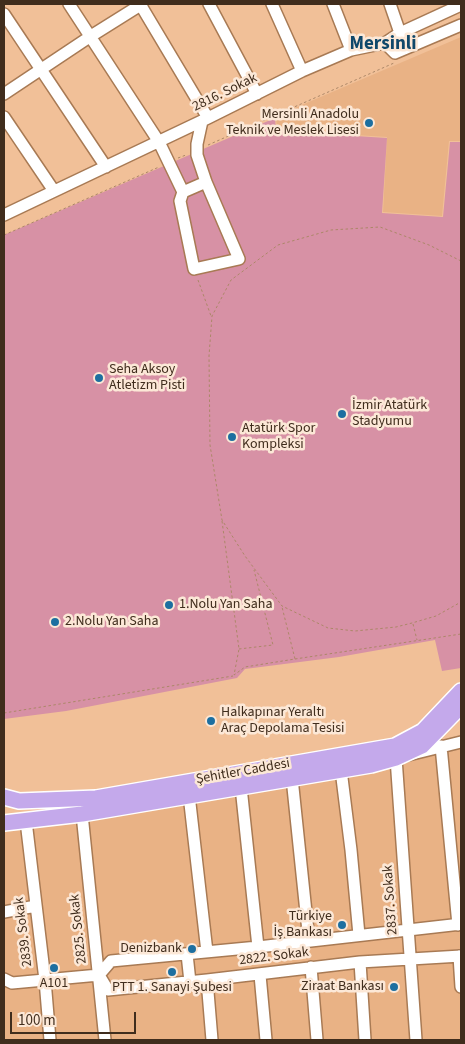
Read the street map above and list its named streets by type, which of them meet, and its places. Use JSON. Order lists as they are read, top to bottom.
{
  "streets": {
    "main road": ["Şehitler Caddesi"],
    "street": [
      "2816. Sokak",
      "2837. Sokak",
      "2825. Sokak",
      "2839. Sokak",
      "2822. Sokak"
    ]
  },
  "crossings": [
    ["Şehitler Caddesi", "2837. Sokak"],
    ["Şehitler Caddesi", "2825. Sokak"],
    ["Şehitler Caddesi", "2839. Sokak"],
    ["2837. Sokak", "2822. Sokak"],
    ["2825. Sokak", "2822. Sokak"]
  ],
  "districts": ["Mersinli"],
  "places": [
    "Mersinli Anadolu Teknik ve Meslek Lisesi",
    "Seha Aksoy Atletizm Pisti",
    "İzmir Atatürk Stadyumu",
    "Atatürk Spor Kompleksi",
    "1.Nolu Yan Saha",
    "2.Nolu Yan Saha",
    "Halkapınar Yeraltı Araç Depolama Tesisi",
    "Türkiye İş Bankası",
    "Denizbank",
    "A101",
    "PTT 1. Sanayi Şubesi",
    "Ziraat Bankası"
  ],
  "scale_bar": "100 m"
}
